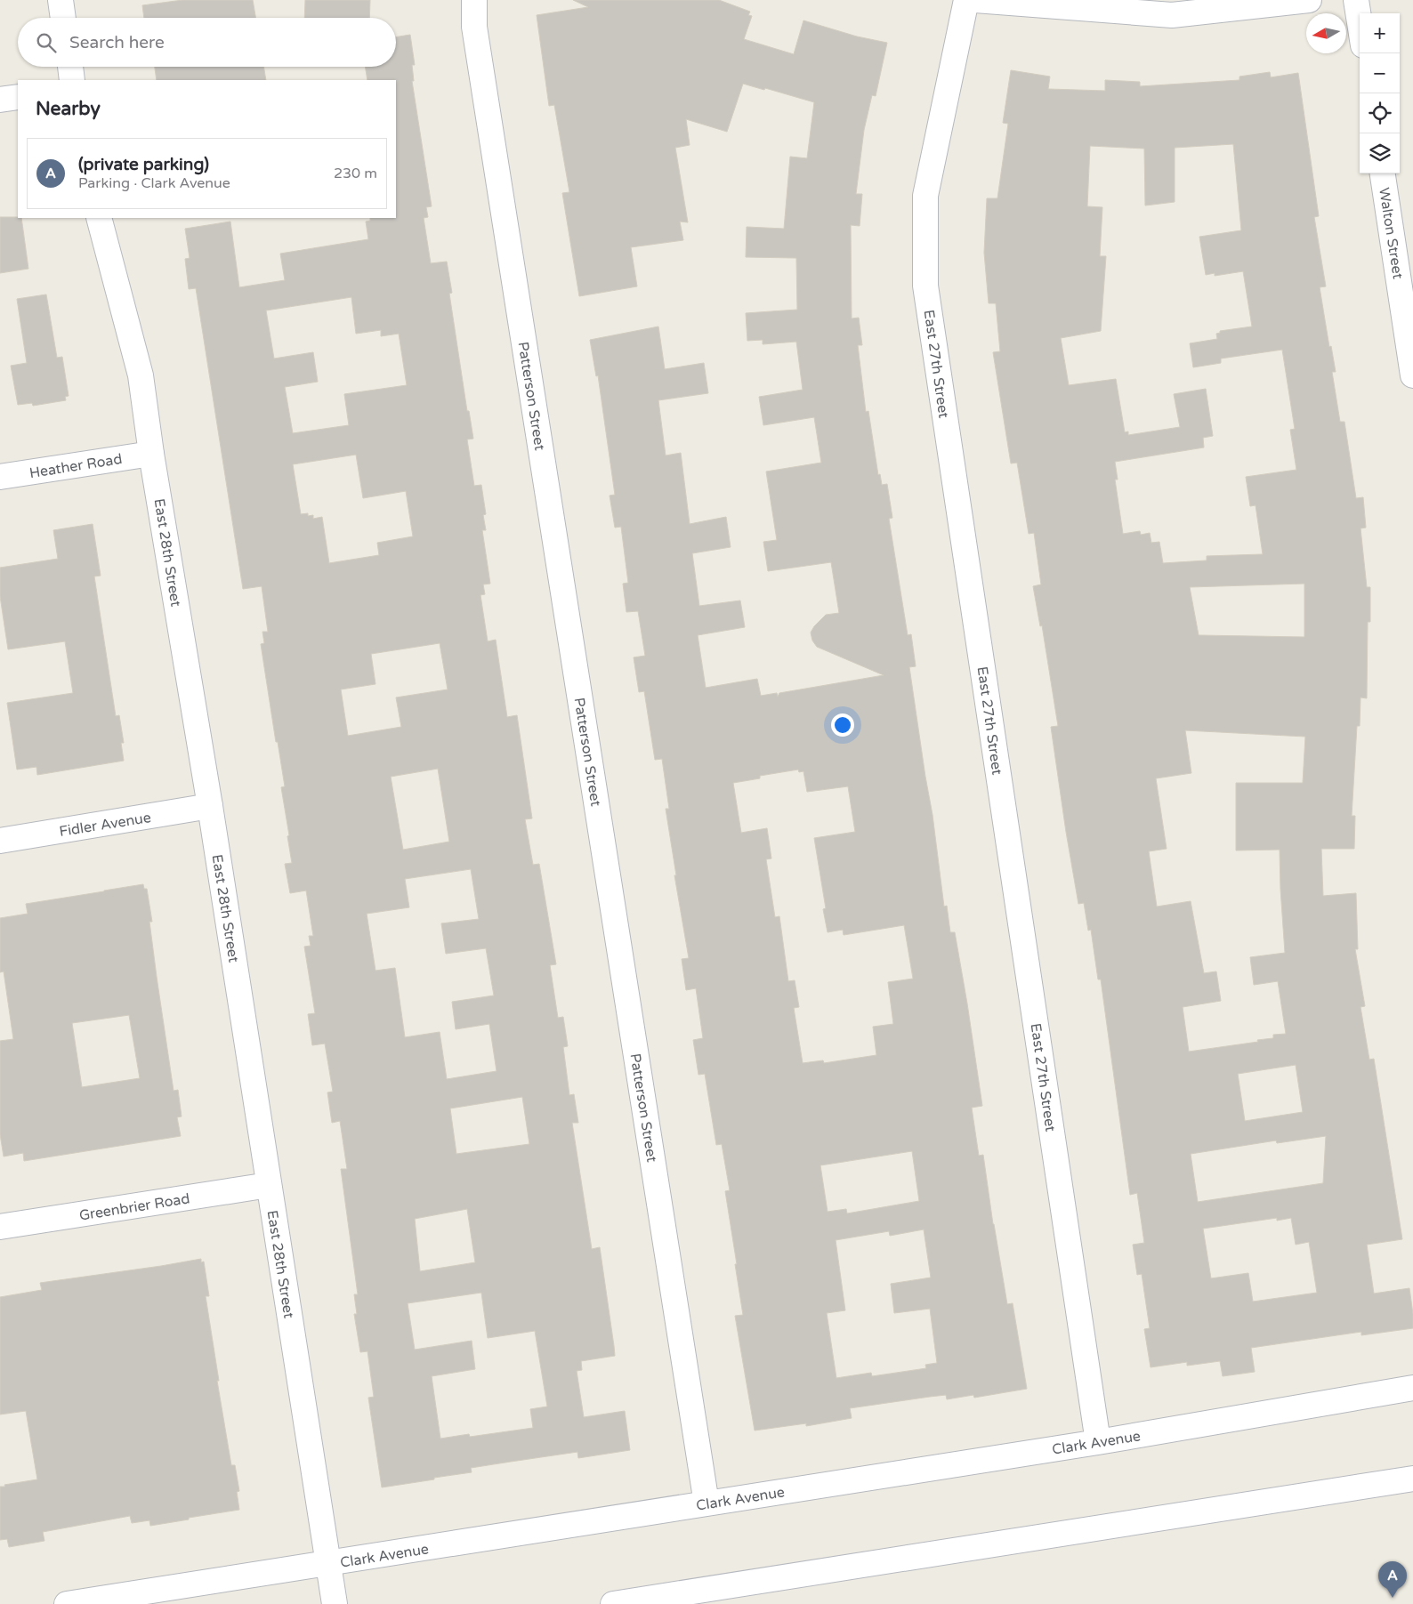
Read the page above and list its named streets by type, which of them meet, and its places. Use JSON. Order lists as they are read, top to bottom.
{
  "streets": {
    "street": [
      "Walton Street",
      "East 27th Street",
      "Patterson Street",
      "Heather Road",
      "East 28th Street",
      "Fidler Avenue",
      "Greenbrier Road",
      "Clark Avenue"
    ]
  },
  "crossings": [
    ["East 27th Street", "Clark Avenue"],
    ["Patterson Street", "Clark Avenue"],
    ["Heather Road", "East 28th Street"],
    ["East 28th Street", "Fidler Avenue"],
    ["East 28th Street", "Greenbrier Road"],
    ["East 28th Street", "Clark Avenue"]
  ],
  "north": "left",
  "page": {
    "map_buttons": ["+", "−"],
    "search": "Search here",
    "heading": "Nearby",
    "list": [
      {
        "mark": "A",
        "name": "(private parking)",
        "note": "Parking · Clark Avenue",
        "value": "230 m"
      }
    ],
    "pins": "A"
  }
}
